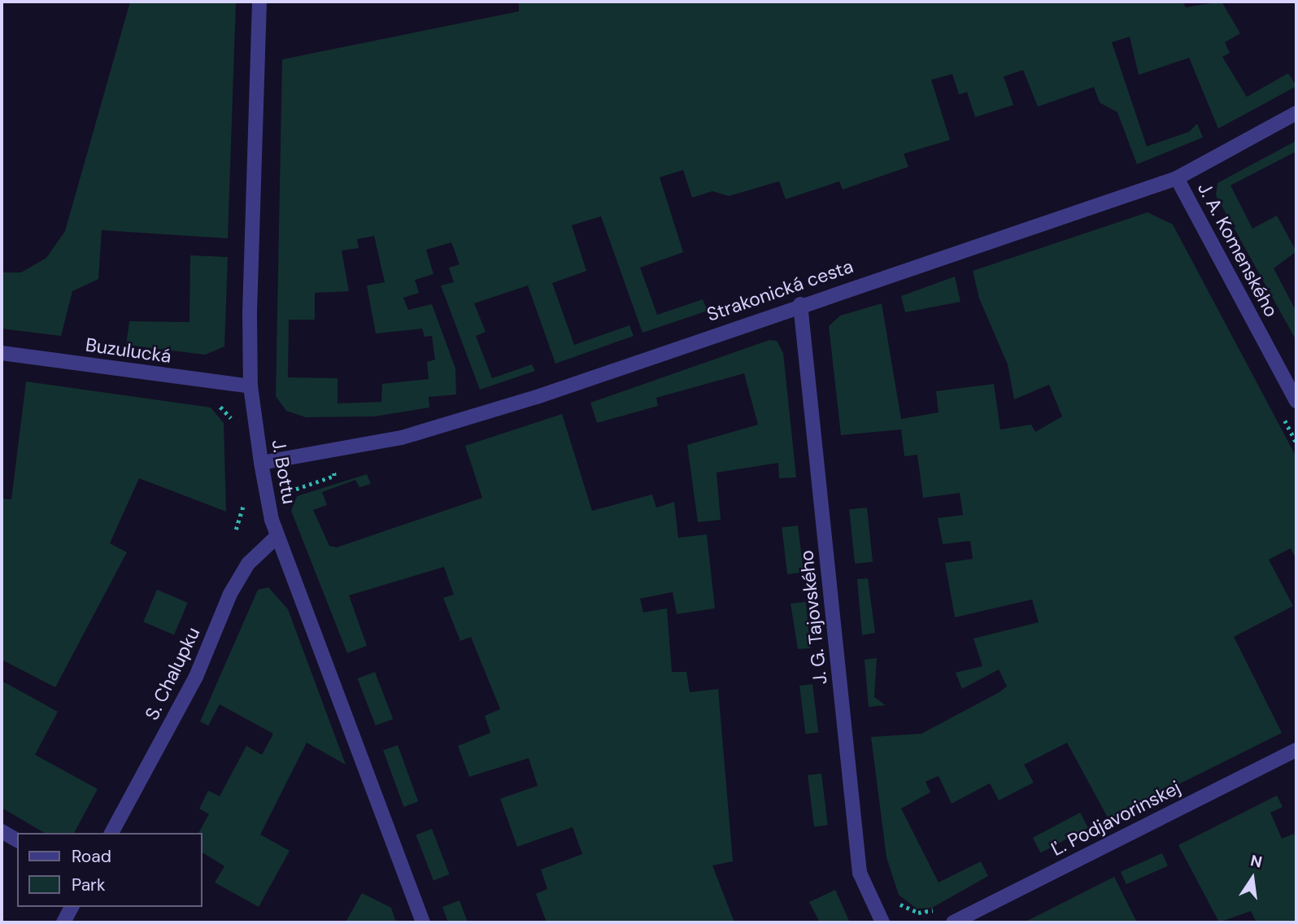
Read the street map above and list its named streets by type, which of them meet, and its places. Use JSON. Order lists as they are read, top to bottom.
{
  "streets": {
    "street": [
      "J. A. Komenského",
      "Strakonická cesta",
      "Buzulucká",
      "J. Bottu",
      "J. G. Tajovského",
      "S. Chalupku",
      "Ľ. Podjavorinskej"
    ]
  },
  "crossings": [
    ["J. A. Komenského", "Strakonická cesta"],
    ["Strakonická cesta", "J. Bottu"],
    ["Strakonická cesta", "J. G. Tajovského"],
    ["Buzulucká", "J. Bottu"],
    ["J. Bottu", "S. Chalupku"]
  ],
  "legend": ["Road", "Park"],
  "north": "top"
}
